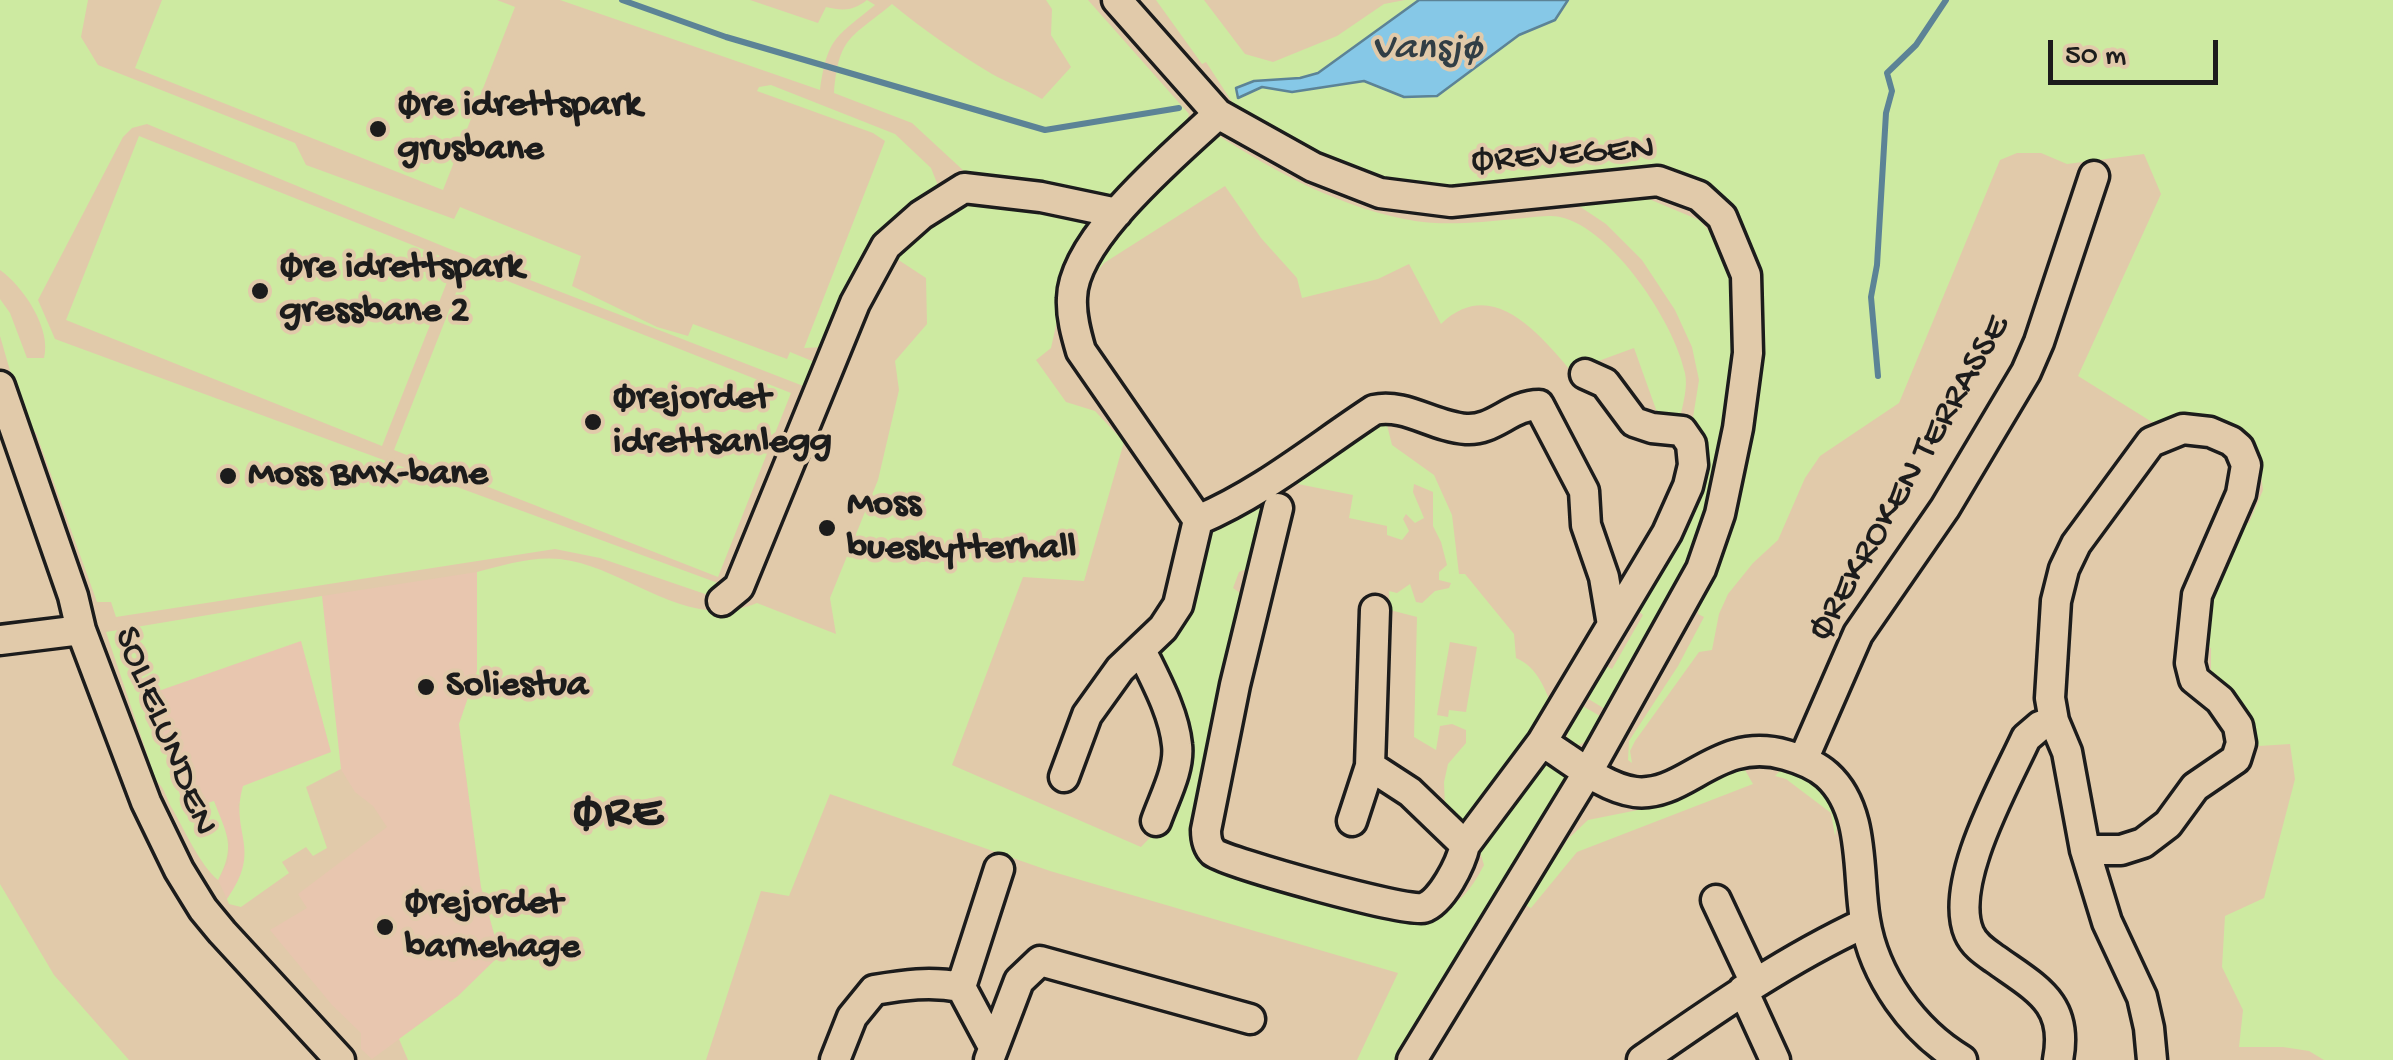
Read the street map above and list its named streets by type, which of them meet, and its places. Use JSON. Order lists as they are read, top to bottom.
{
  "streets": {
    "street": ["ØREVEGEN", "ØREKROKEN TERRASSE", "SOLIELUNDEN"]
  },
  "districts": ["ØRE"],
  "water": ["Vansjø"],
  "places": [
    "Øre idrettspark grusbane",
    "Øre idrettspark gressbane 2",
    "Ørejordet idrettsanlegg",
    "Moss BMX-bane",
    "Moss bueskytterhall",
    "Soliestua",
    "Ørejordet barnehage"
  ],
  "scale_bar": "50 m"
}
